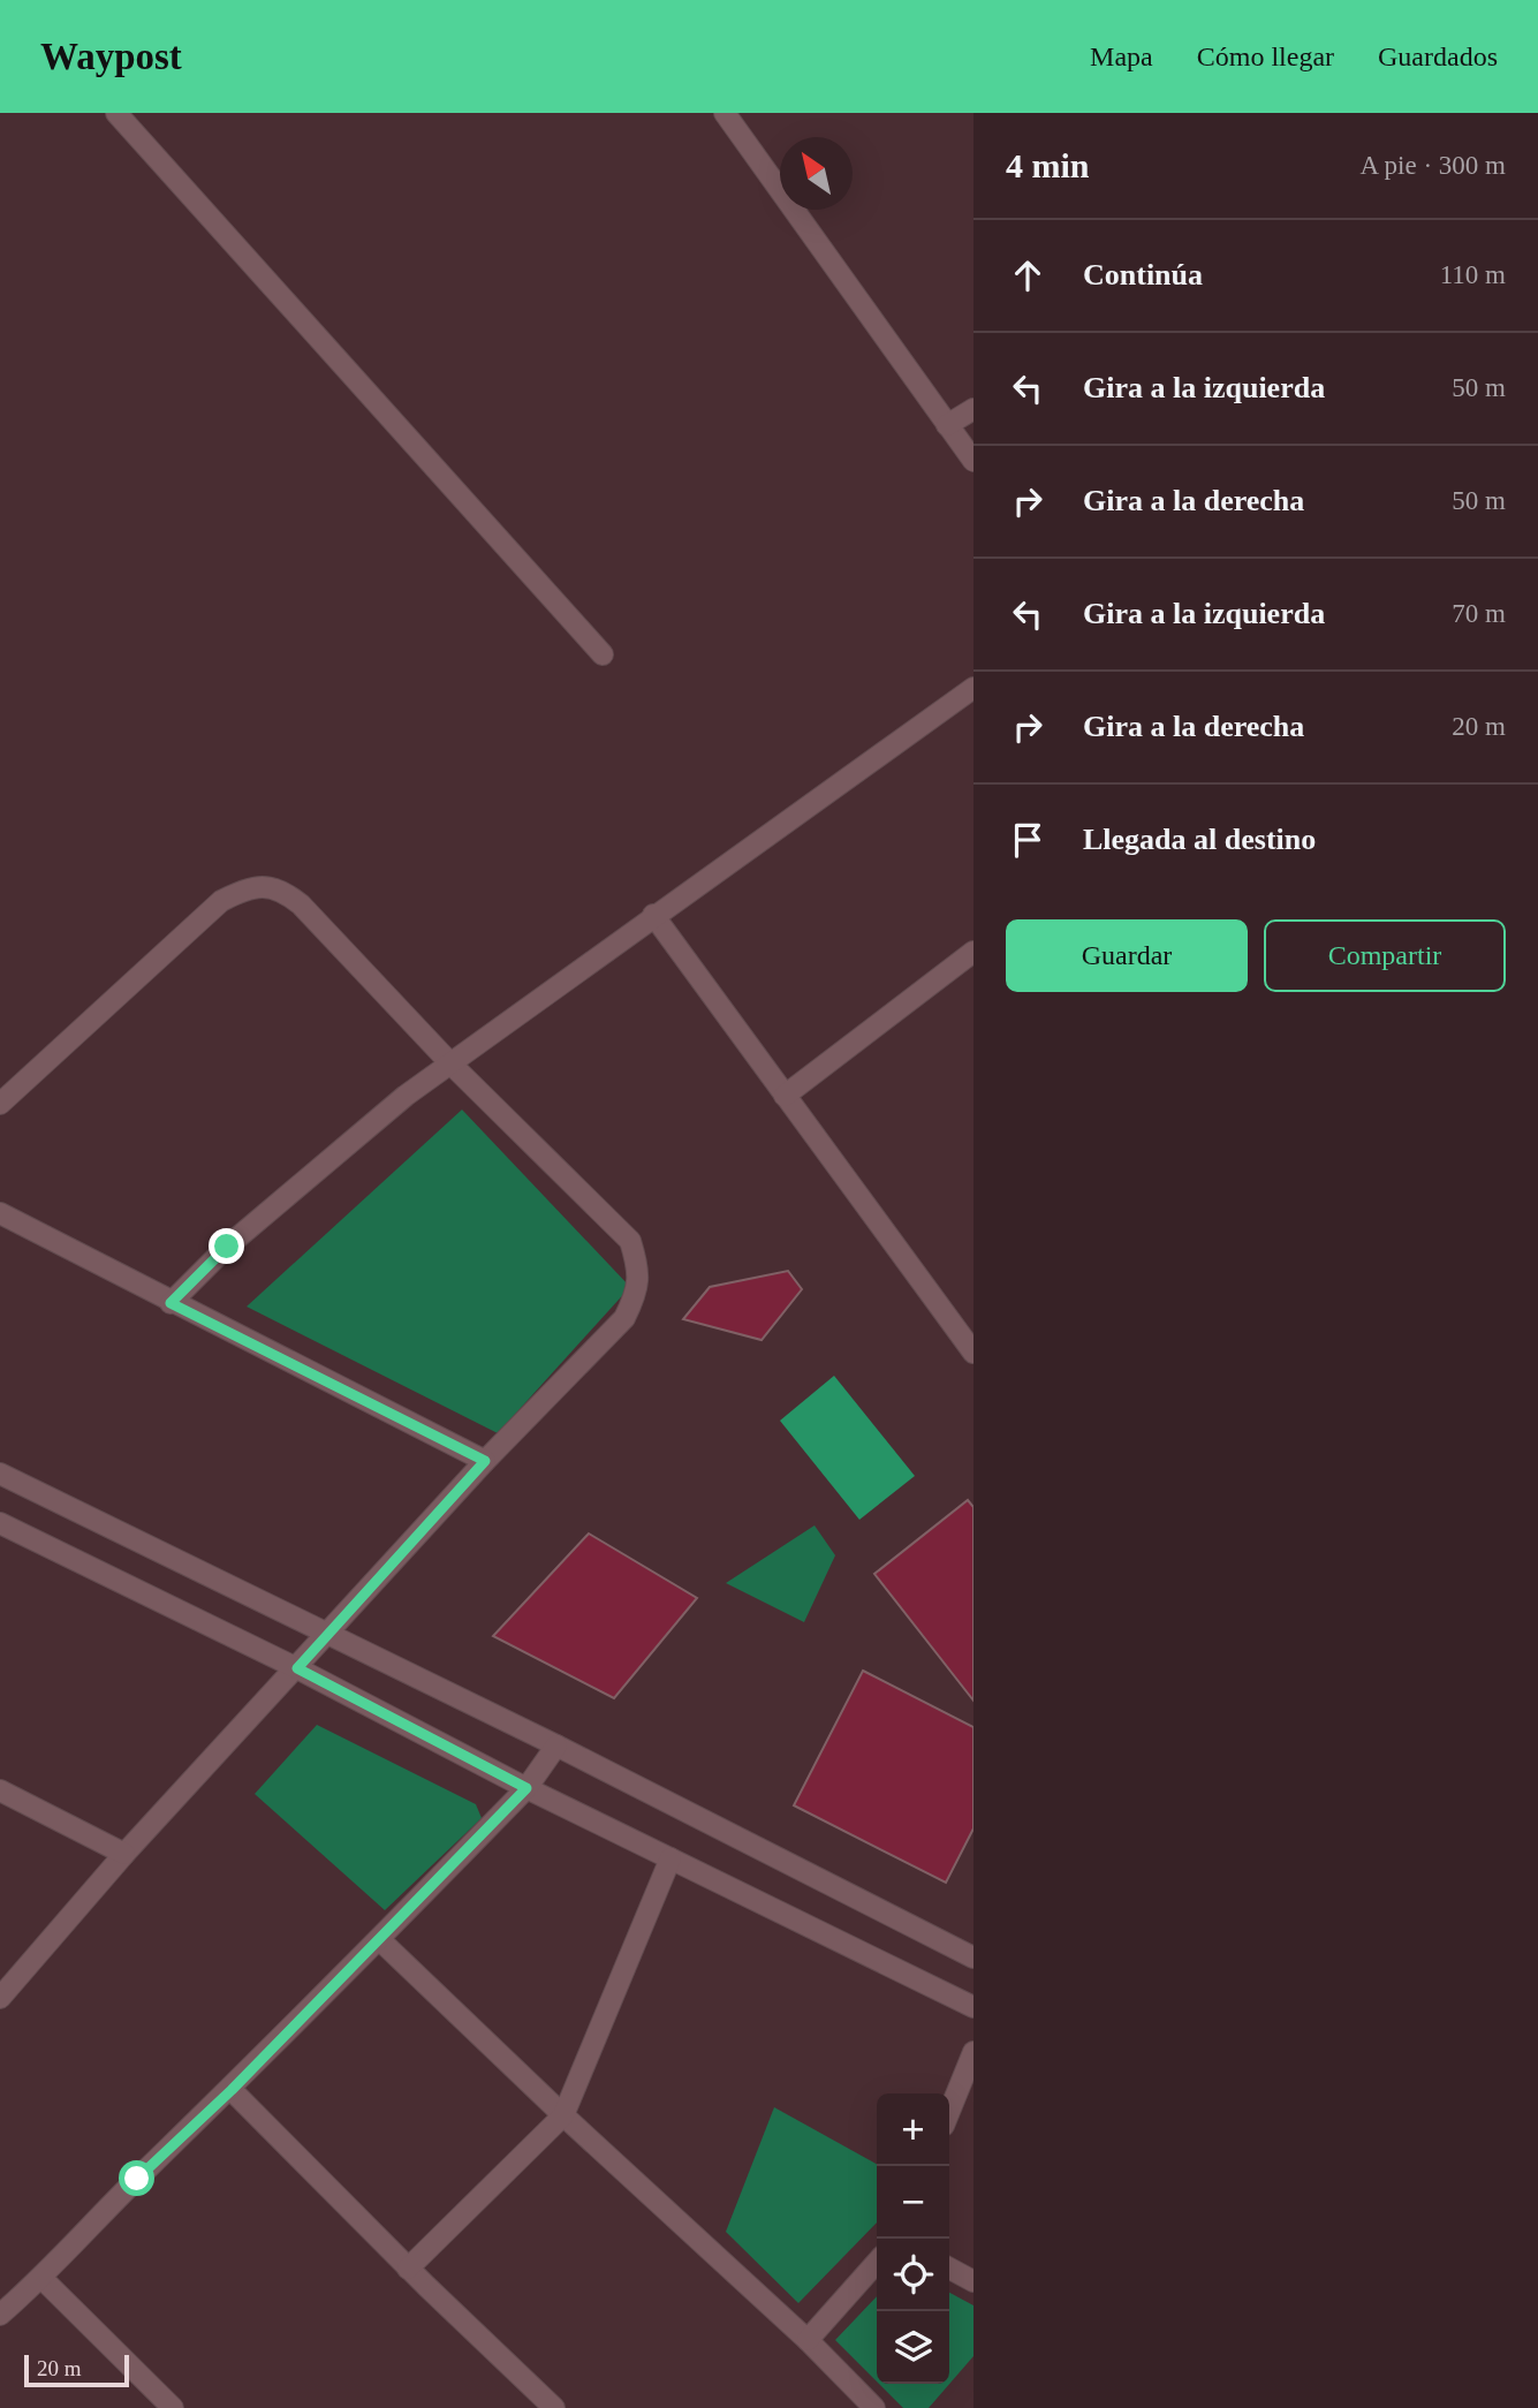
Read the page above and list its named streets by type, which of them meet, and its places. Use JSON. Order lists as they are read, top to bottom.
{
  "scale_bar": "20 m",
  "north": "top left",
  "page": {
    "header": "Waypost",
    "nav": ["Mapa", "Cómo llegar", "Guardados"],
    "heading": ["4 min", "A pie · 300 m"],
    "list": [
      ["Continúa", "110 m"],
      ["Gira a la izquierda", "50 m"],
      ["Gira a la derecha", "50 m"],
      ["Gira a la izquierda", "70 m"],
      ["Gira a la derecha", "20 m"],
      "Llegada al destino"
    ],
    "buttons": ["Guardar", "Compartir"],
    "map_buttons": ["+", "−"],
    "scale": "20 m"
  }
}
